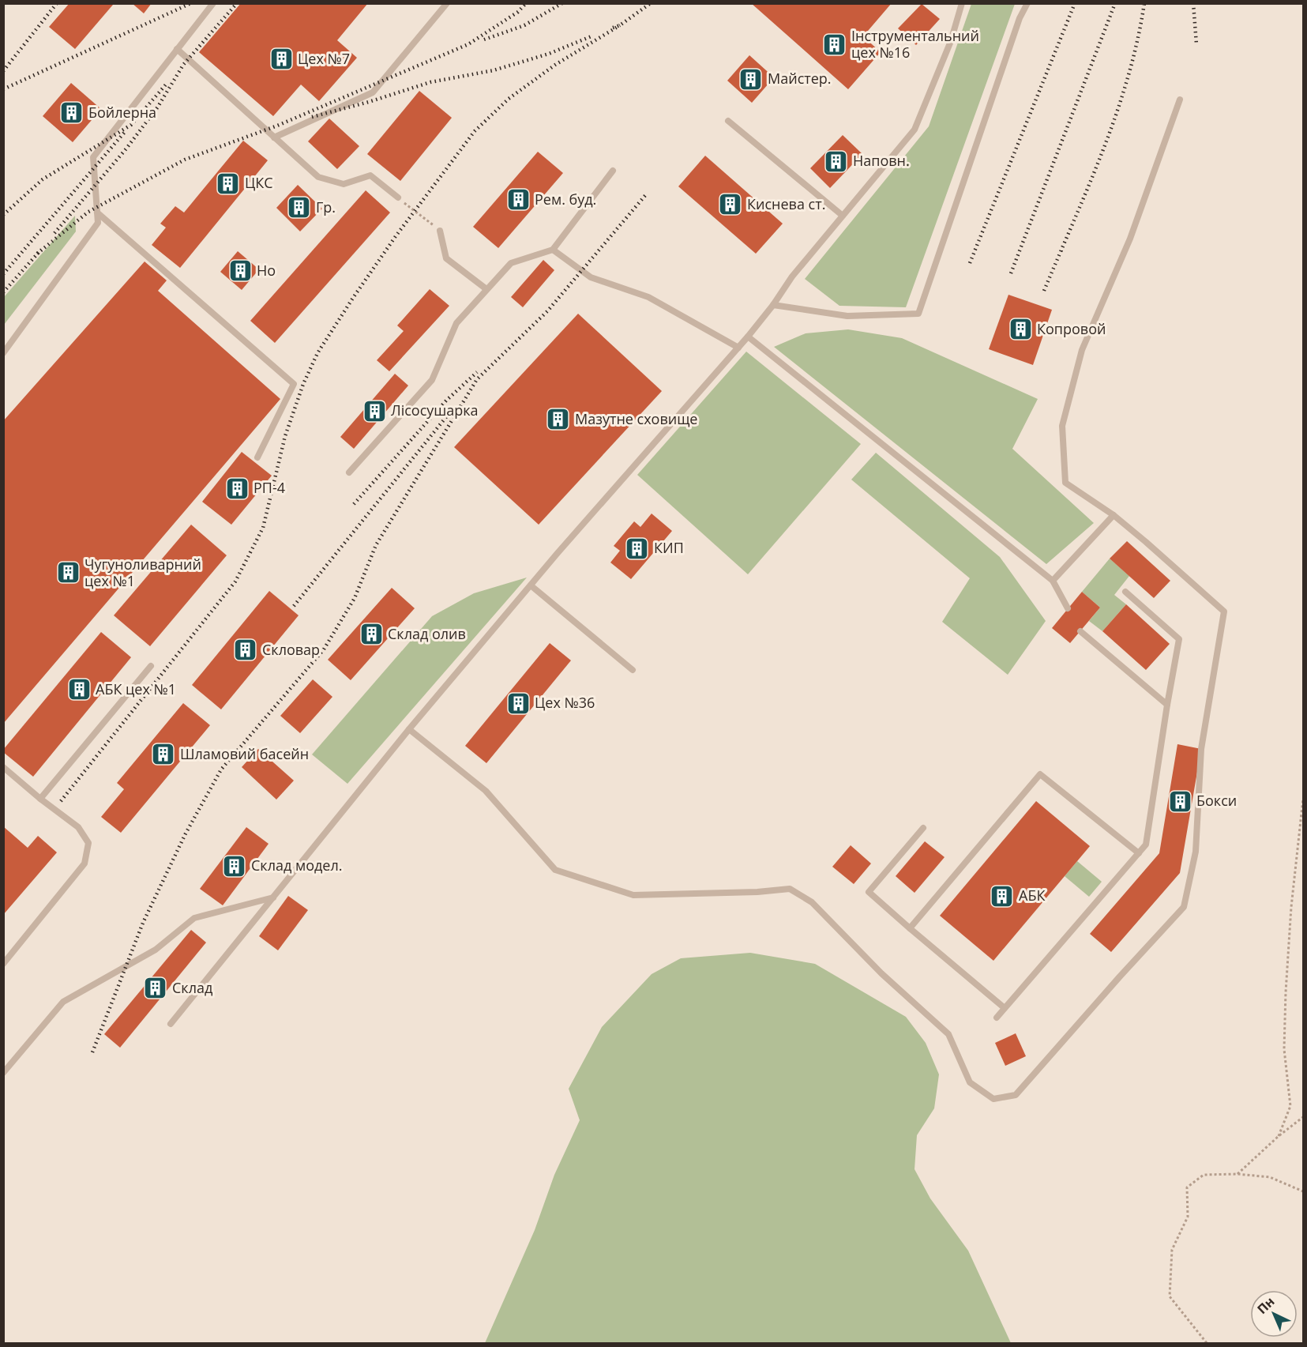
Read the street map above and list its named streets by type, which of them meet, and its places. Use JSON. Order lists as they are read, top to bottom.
{
  "places": {
    "building": [
      "Інструментальний цех №16",
      "Цех №7",
      "Майстер.",
      "Бойлерна",
      "Наповн.",
      "ЦКС",
      "Рем. буд.",
      "Киснева ст.",
      "Гр.",
      "Но",
      "Копровой",
      "Лісосушарка",
      "Мазутне сховище",
      "РП-4",
      "КИП",
      "Чугуноливарний цех №1",
      "Склад олив",
      "Скловар",
      "АБК цех №1",
      "Цех №36",
      "Шламовий басейн",
      "Бокси",
      "Склад модел.",
      "АБК",
      "Склад"
    ]
  },
  "north": "top left"
}
